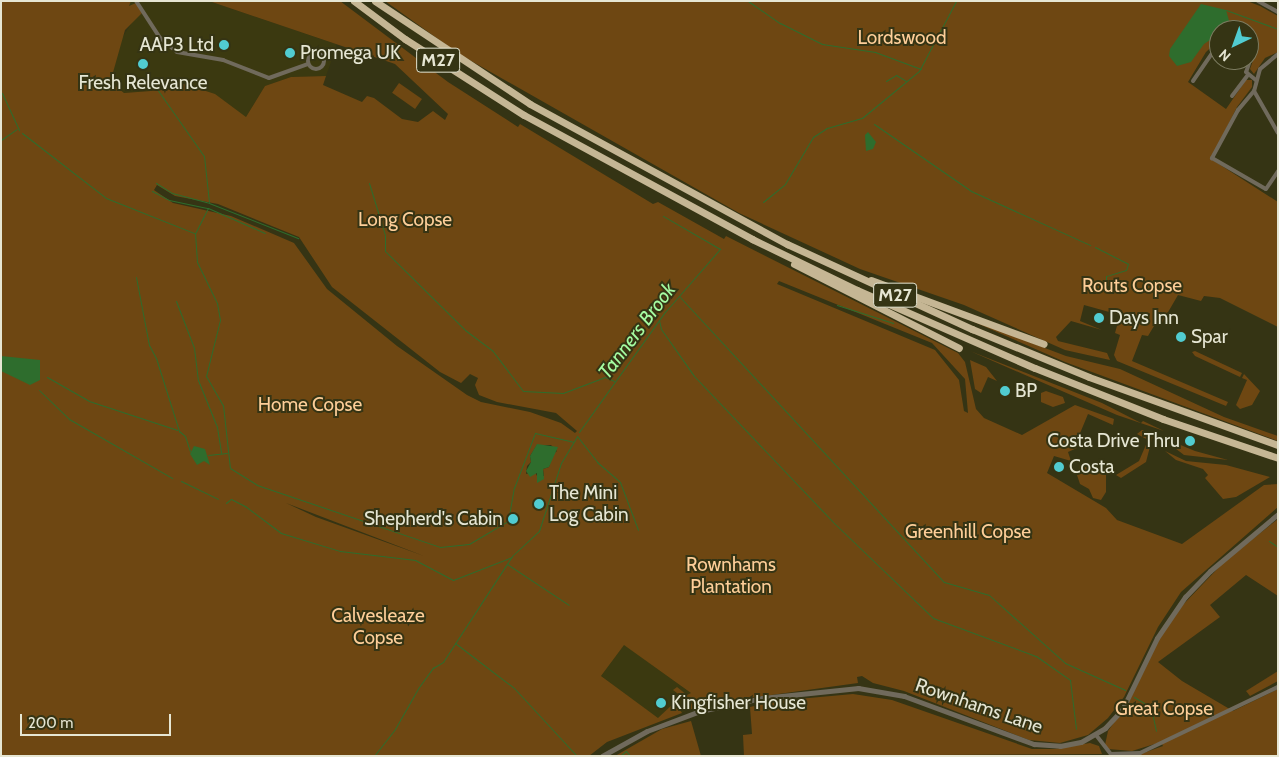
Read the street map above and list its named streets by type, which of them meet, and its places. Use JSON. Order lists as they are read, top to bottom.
{
  "streets": {
    "highway": ["M27"],
    "street": ["Rownhams Lane"]
  },
  "water": ["Tanners Brook"],
  "parks": [
    "Lordswood",
    "Long Copse",
    "Routs Copse",
    "Home Copse",
    "Greenhill Copse",
    "Rownhams Plantation",
    "Calvesleaze Copse",
    "Great Copse"
  ],
  "places": [
    "AAP3 Ltd",
    "Promega UK",
    "Fresh Relevance",
    "Days Inn",
    "Spar",
    "BP",
    "Costa Drive Thru",
    "Costa",
    "The Mini Log Cabin",
    "Shepherd's Cabin",
    "Kingfisher House"
  ],
  "scale_bar": "200 m",
  "north": "bottom left"
}
